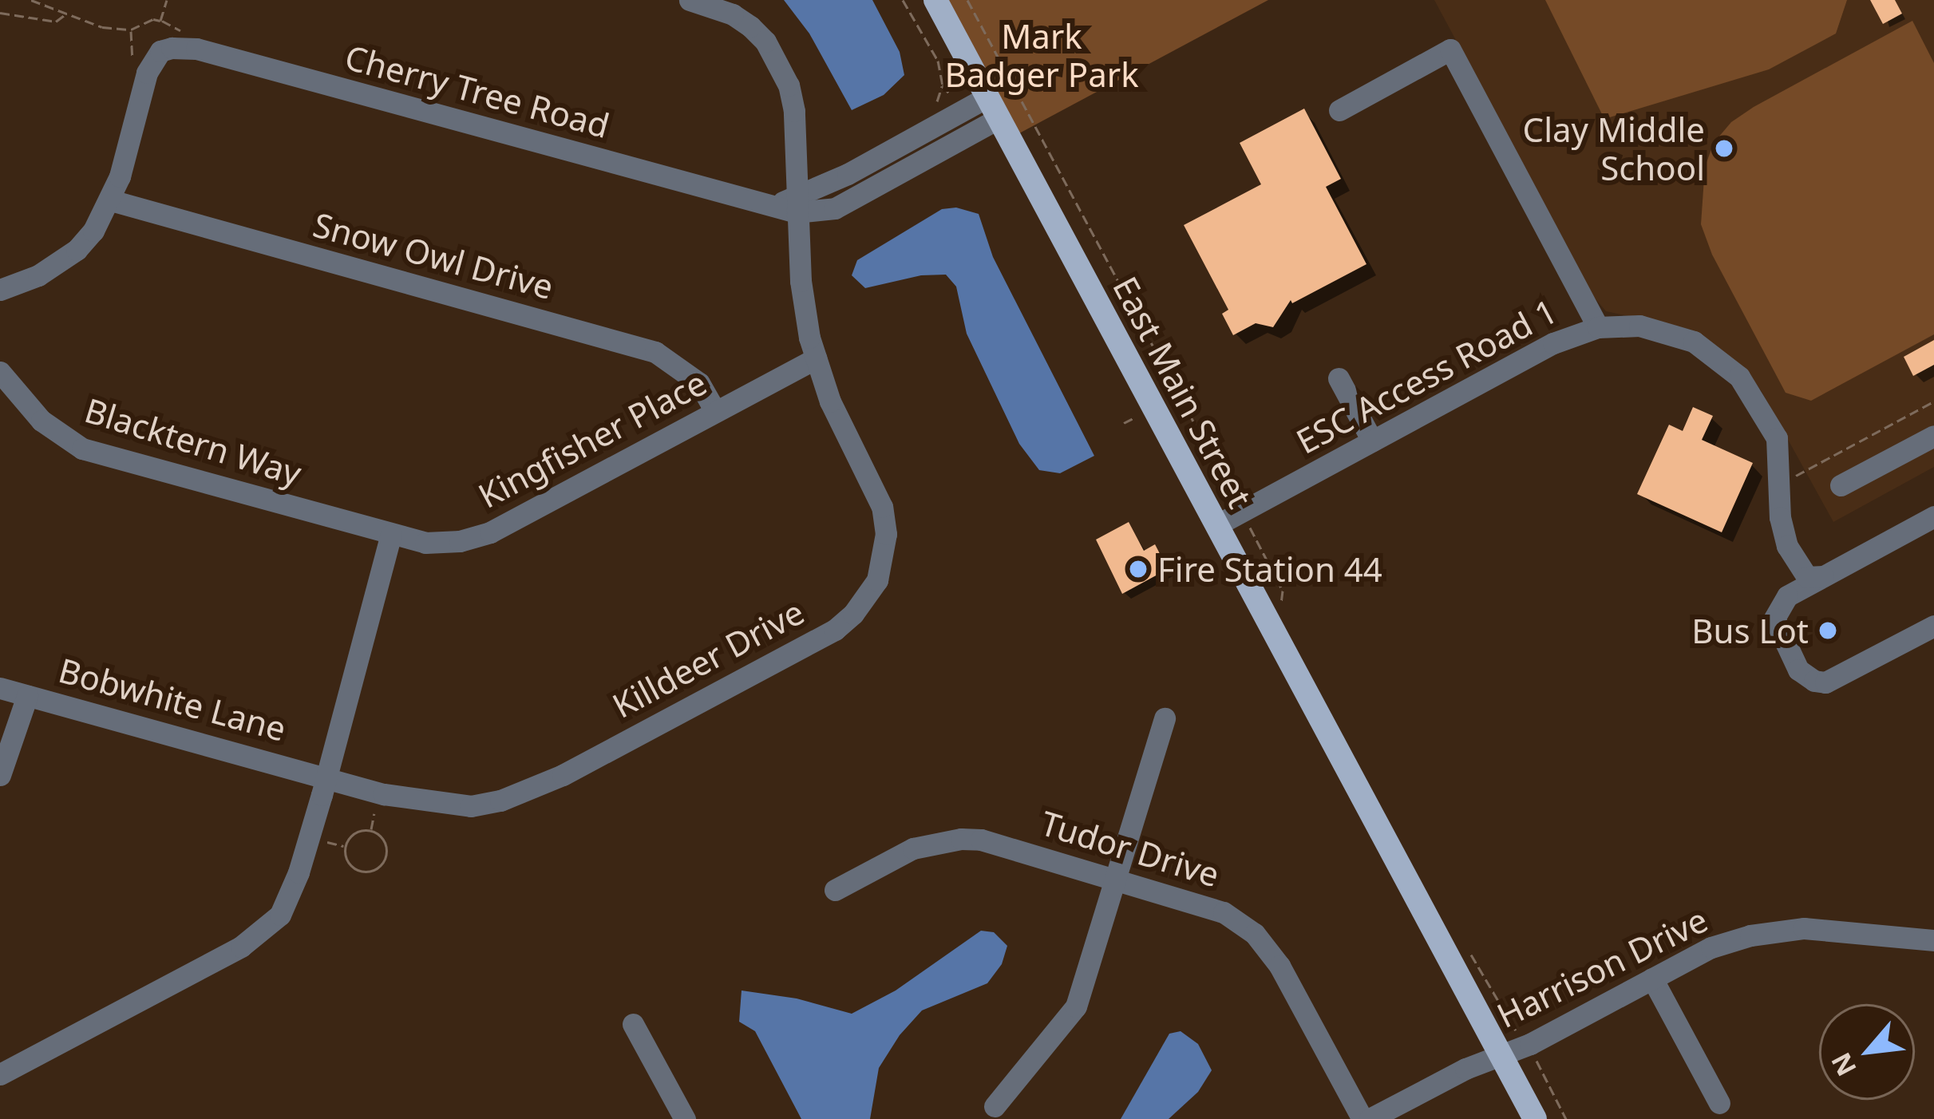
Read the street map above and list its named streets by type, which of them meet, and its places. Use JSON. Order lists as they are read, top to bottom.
{
  "streets": {
    "main road": ["East Main Street"],
    "street": [
      "Cherry Tree Road",
      "Snow Owl Drive",
      "ESC Access Road 1",
      "Kingfisher Place",
      "Blacktern Way",
      "Killdeer Drive",
      "Bobwhite Lane",
      "Tudor Drive",
      "Harrison Drive"
    ]
  },
  "crossings": [
    ["Cherry Tree Road", "Snow Owl Drive"],
    ["Cherry Tree Road", "East Main Street"],
    ["Cherry Tree Road", "Killdeer Drive"],
    ["Snow Owl Drive", "Kingfisher Place"],
    ["ESC Access Road 1", "East Main Street"],
    ["East Main Street", "Harrison Drive"],
    ["Kingfisher Place", "Blacktern Way"],
    ["Kingfisher Place", "Killdeer Drive"],
    ["Killdeer Drive", "Bobwhite Lane"],
    ["Tudor Drive", "Harrison Drive"]
  ],
  "parks": ["Mark Badger Park"],
  "places": ["Clay Middle School", "Fire Station 44", "Bus Lot"],
  "north": "bottom left"
}
